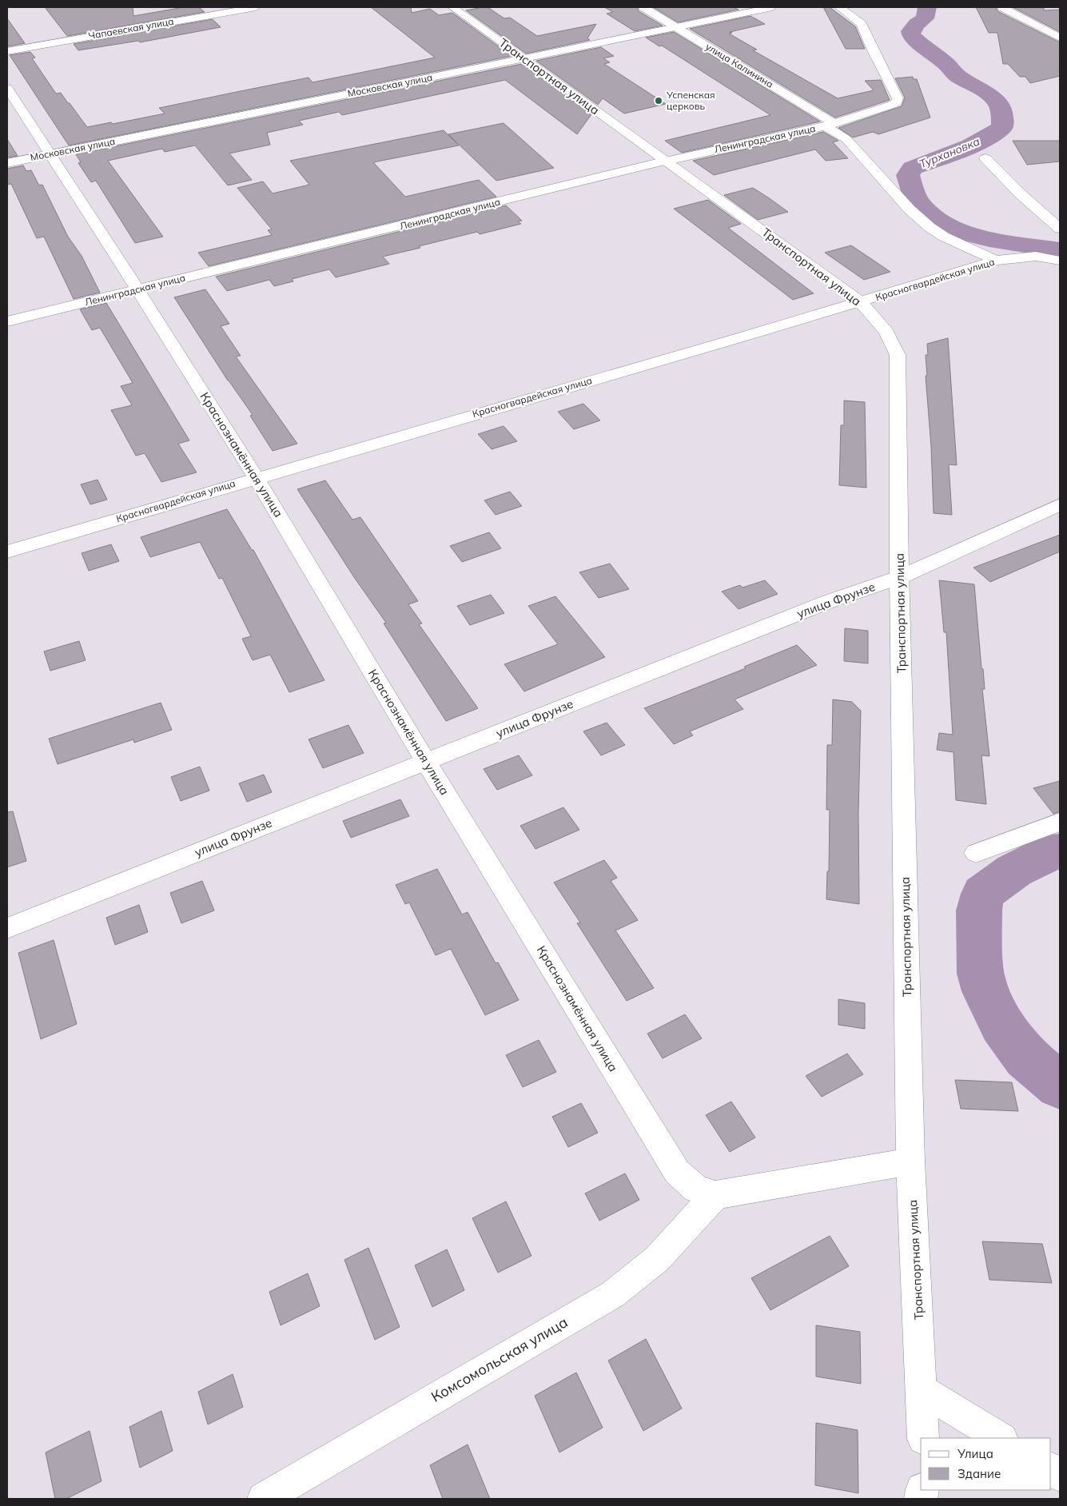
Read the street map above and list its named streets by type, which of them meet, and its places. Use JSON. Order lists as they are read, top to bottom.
{
  "streets": {
    "street": [
      "Чапаевская улица",
      "улица Калинина",
      "Транспортная улица",
      "Московская улица",
      "Ленинградская улица",
      "Красногвардейская улица",
      "Краснознамённая улица",
      "улица Фрунзе",
      "Комсомольская улица"
    ]
  },
  "crossings": [
    ["улица Калинина", "Московская улица"],
    ["улица Калинина", "Ленинградская улица"],
    ["улица Калинина", "Красногвардейская улица"],
    ["Транспортная улица", "Московская улица"],
    ["Транспортная улица", "Ленинградская улица"],
    ["Транспортная улица", "Красногвардейская улица"],
    ["Транспортная улица", "Краснознамённая улица"],
    ["Транспортная улица", "улица Фрунзе"],
    ["Московская улица", "Краснознамённая улица"],
    ["Ленинградская улица", "Краснознамённая улица"],
    ["Красногвардейская улица", "Краснознамённая улица"],
    ["Краснознамённая улица", "улица Фрунзе"],
    ["Краснознамённая улица", "Комсомольская улица"]
  ],
  "water": ["Турхановка"],
  "places": ["Успенская церковь"],
  "legend": ["Улица", "Здание"]
}
